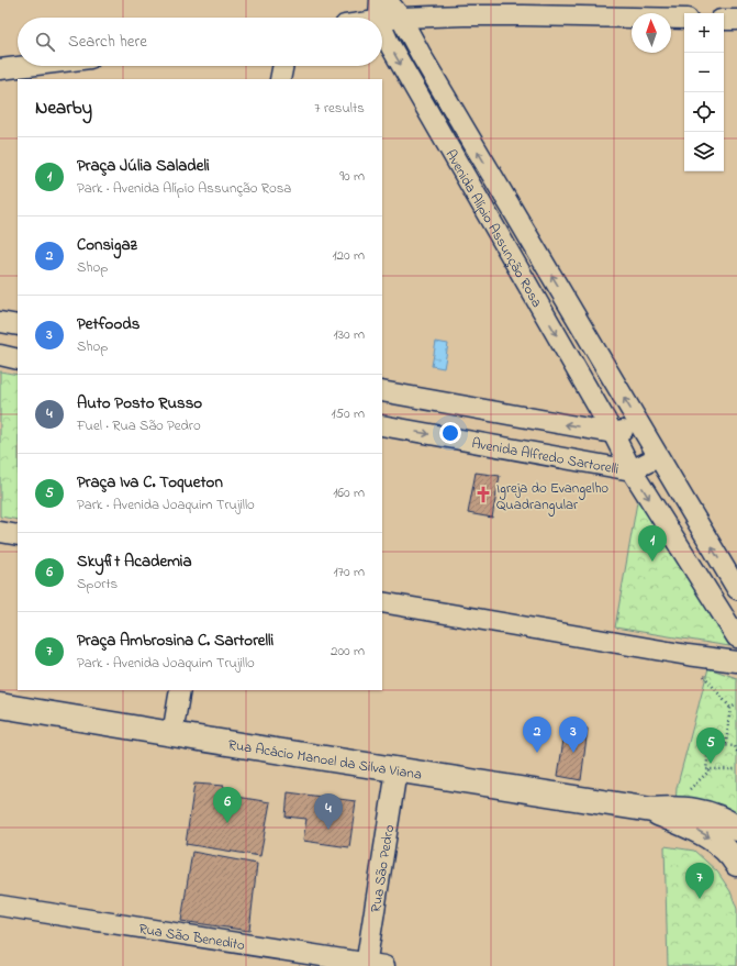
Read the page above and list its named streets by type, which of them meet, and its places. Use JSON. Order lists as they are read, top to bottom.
{
  "streets": {
    "main road": ["Rua Acácio Manoel da Silva Viana"],
    "street": [
      "Avenida Alípio Assunção Rosa",
      "Avenida Alfredo Sartorelli",
      "Rua São Pedro",
      "Rua São Benedito"
    ]
  },
  "crossings": [
    ["Avenida Alípio Assunção Rosa", "Avenida Alfredo Sartorelli"],
    ["Rua Acácio Manoel da Silva Viana", "Rua São Pedro"],
    ["Rua São Pedro", "Rua São Benedito"]
  ],
  "places": {
    "church": ["Igreja do Evangelho Quadrangular"]
  },
  "north": "top",
  "page": {
    "map_buttons": ["+", "−"],
    "search": "Search here",
    "heading": ["Nearby", "7 results"],
    "list": [
      {
        "mark": "1",
        "name": "Praça Júlia Saladeli",
        "note": "Park · Avenida Alípio Assunção Rosa",
        "value": "90 m"
      },
      {
        "mark": "2",
        "name": "Consigaz",
        "note": "Shop",
        "value": "120 m"
      },
      {
        "mark": "3",
        "name": "Petfoods",
        "note": "Shop",
        "value": "130 m"
      },
      {
        "mark": "4",
        "name": "Auto Posto Russo",
        "note": "Fuel · Rua São Pedro",
        "value": "150 m"
      },
      {
        "mark": "5",
        "name": "Praça Iva C. Toqueton",
        "note": "Park · Avenida Joaquim Trujillo",
        "value": "160 m"
      },
      {
        "mark": "6",
        "name": "Skyfit Academia",
        "note": "Sports",
        "value": "170 m"
      },
      {
        "mark": "7",
        "name": "Praça Ambrosina C. Sartorelli",
        "note": "Park · Avenida Joaquim Trujillo",
        "value": "200 m"
      }
    ],
    "pins": [
      "1",
      "2",
      "3",
      "5",
      "6",
      "4",
      "7"
    ]
  }
}
